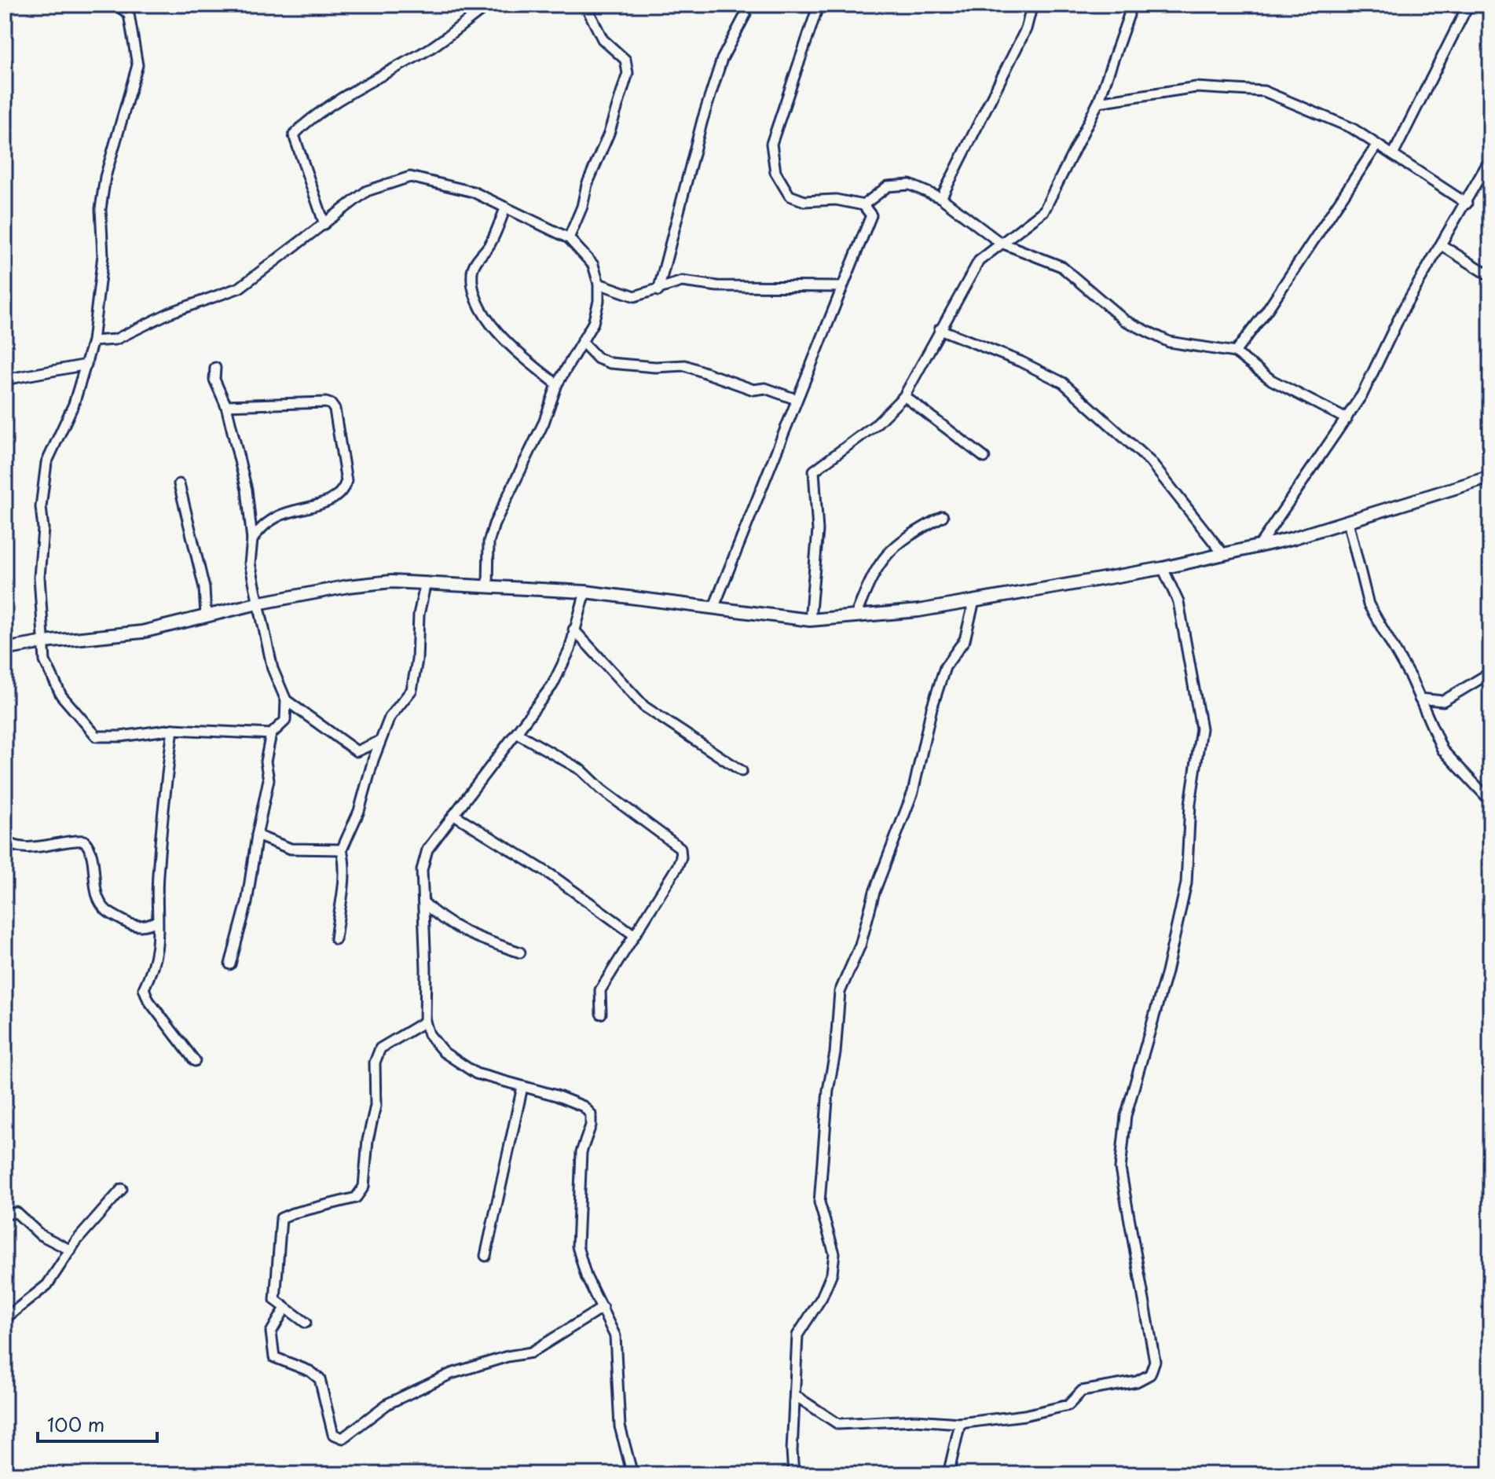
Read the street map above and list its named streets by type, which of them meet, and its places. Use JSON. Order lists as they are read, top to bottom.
{
  "scale_bar": "100 m"
}
